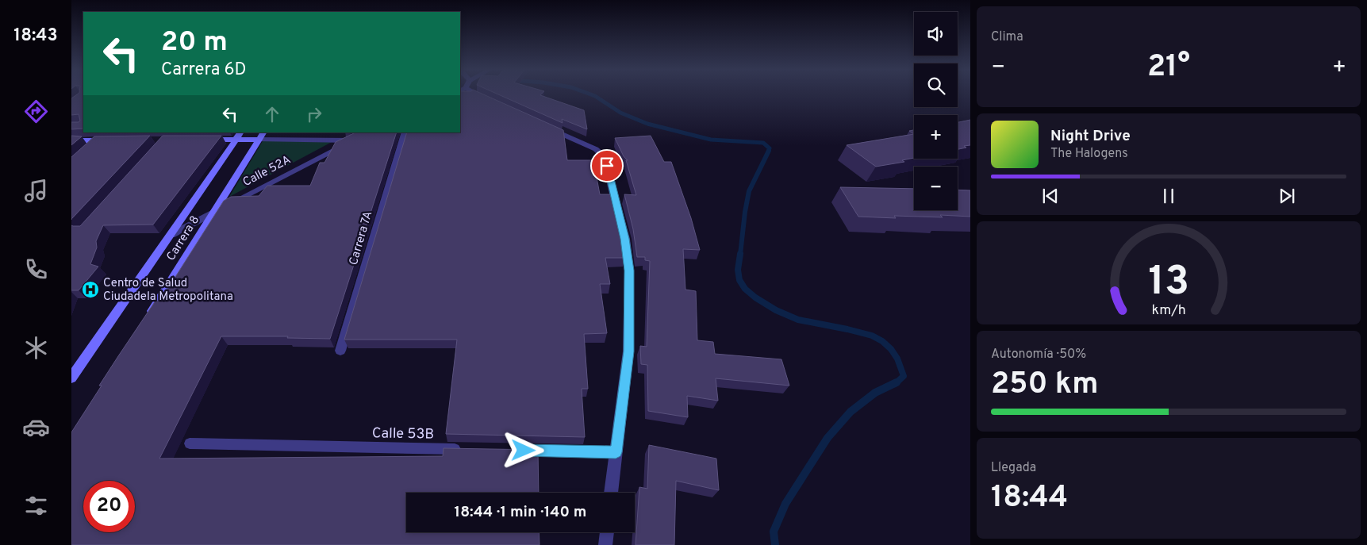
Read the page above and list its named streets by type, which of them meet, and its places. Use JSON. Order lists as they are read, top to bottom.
{
  "streets": {
    "street": ["Calle 52A", "Carrera 8", "Carrera 7A"],
    "lane": ["Calle 53B"]
  },
  "crossings": [
    ["Calle 52A", "Carrera 8"]
  ],
  "places": {
    "hospital": ["Centro de Salud Ciudadela Metropolitana"]
  },
  "page": {
    "tabs": "18:43",
    "tile": [
      "Clima",
      ["Autonomía · 50%", "250 km"],
      ["Llegada", "18:44"]
    ],
    "map_buttons": ["+", "−"],
    "turn": ["20 m", "Carrera 6D"],
    "heat": ["−", "21°", "+"],
    "song": ["Night Drive", "The Halogens"],
    "limit": "20",
    "trip": "18:44 · 1 min · 140 m",
    "gauge": ["13", "km/h"]
  }
}
